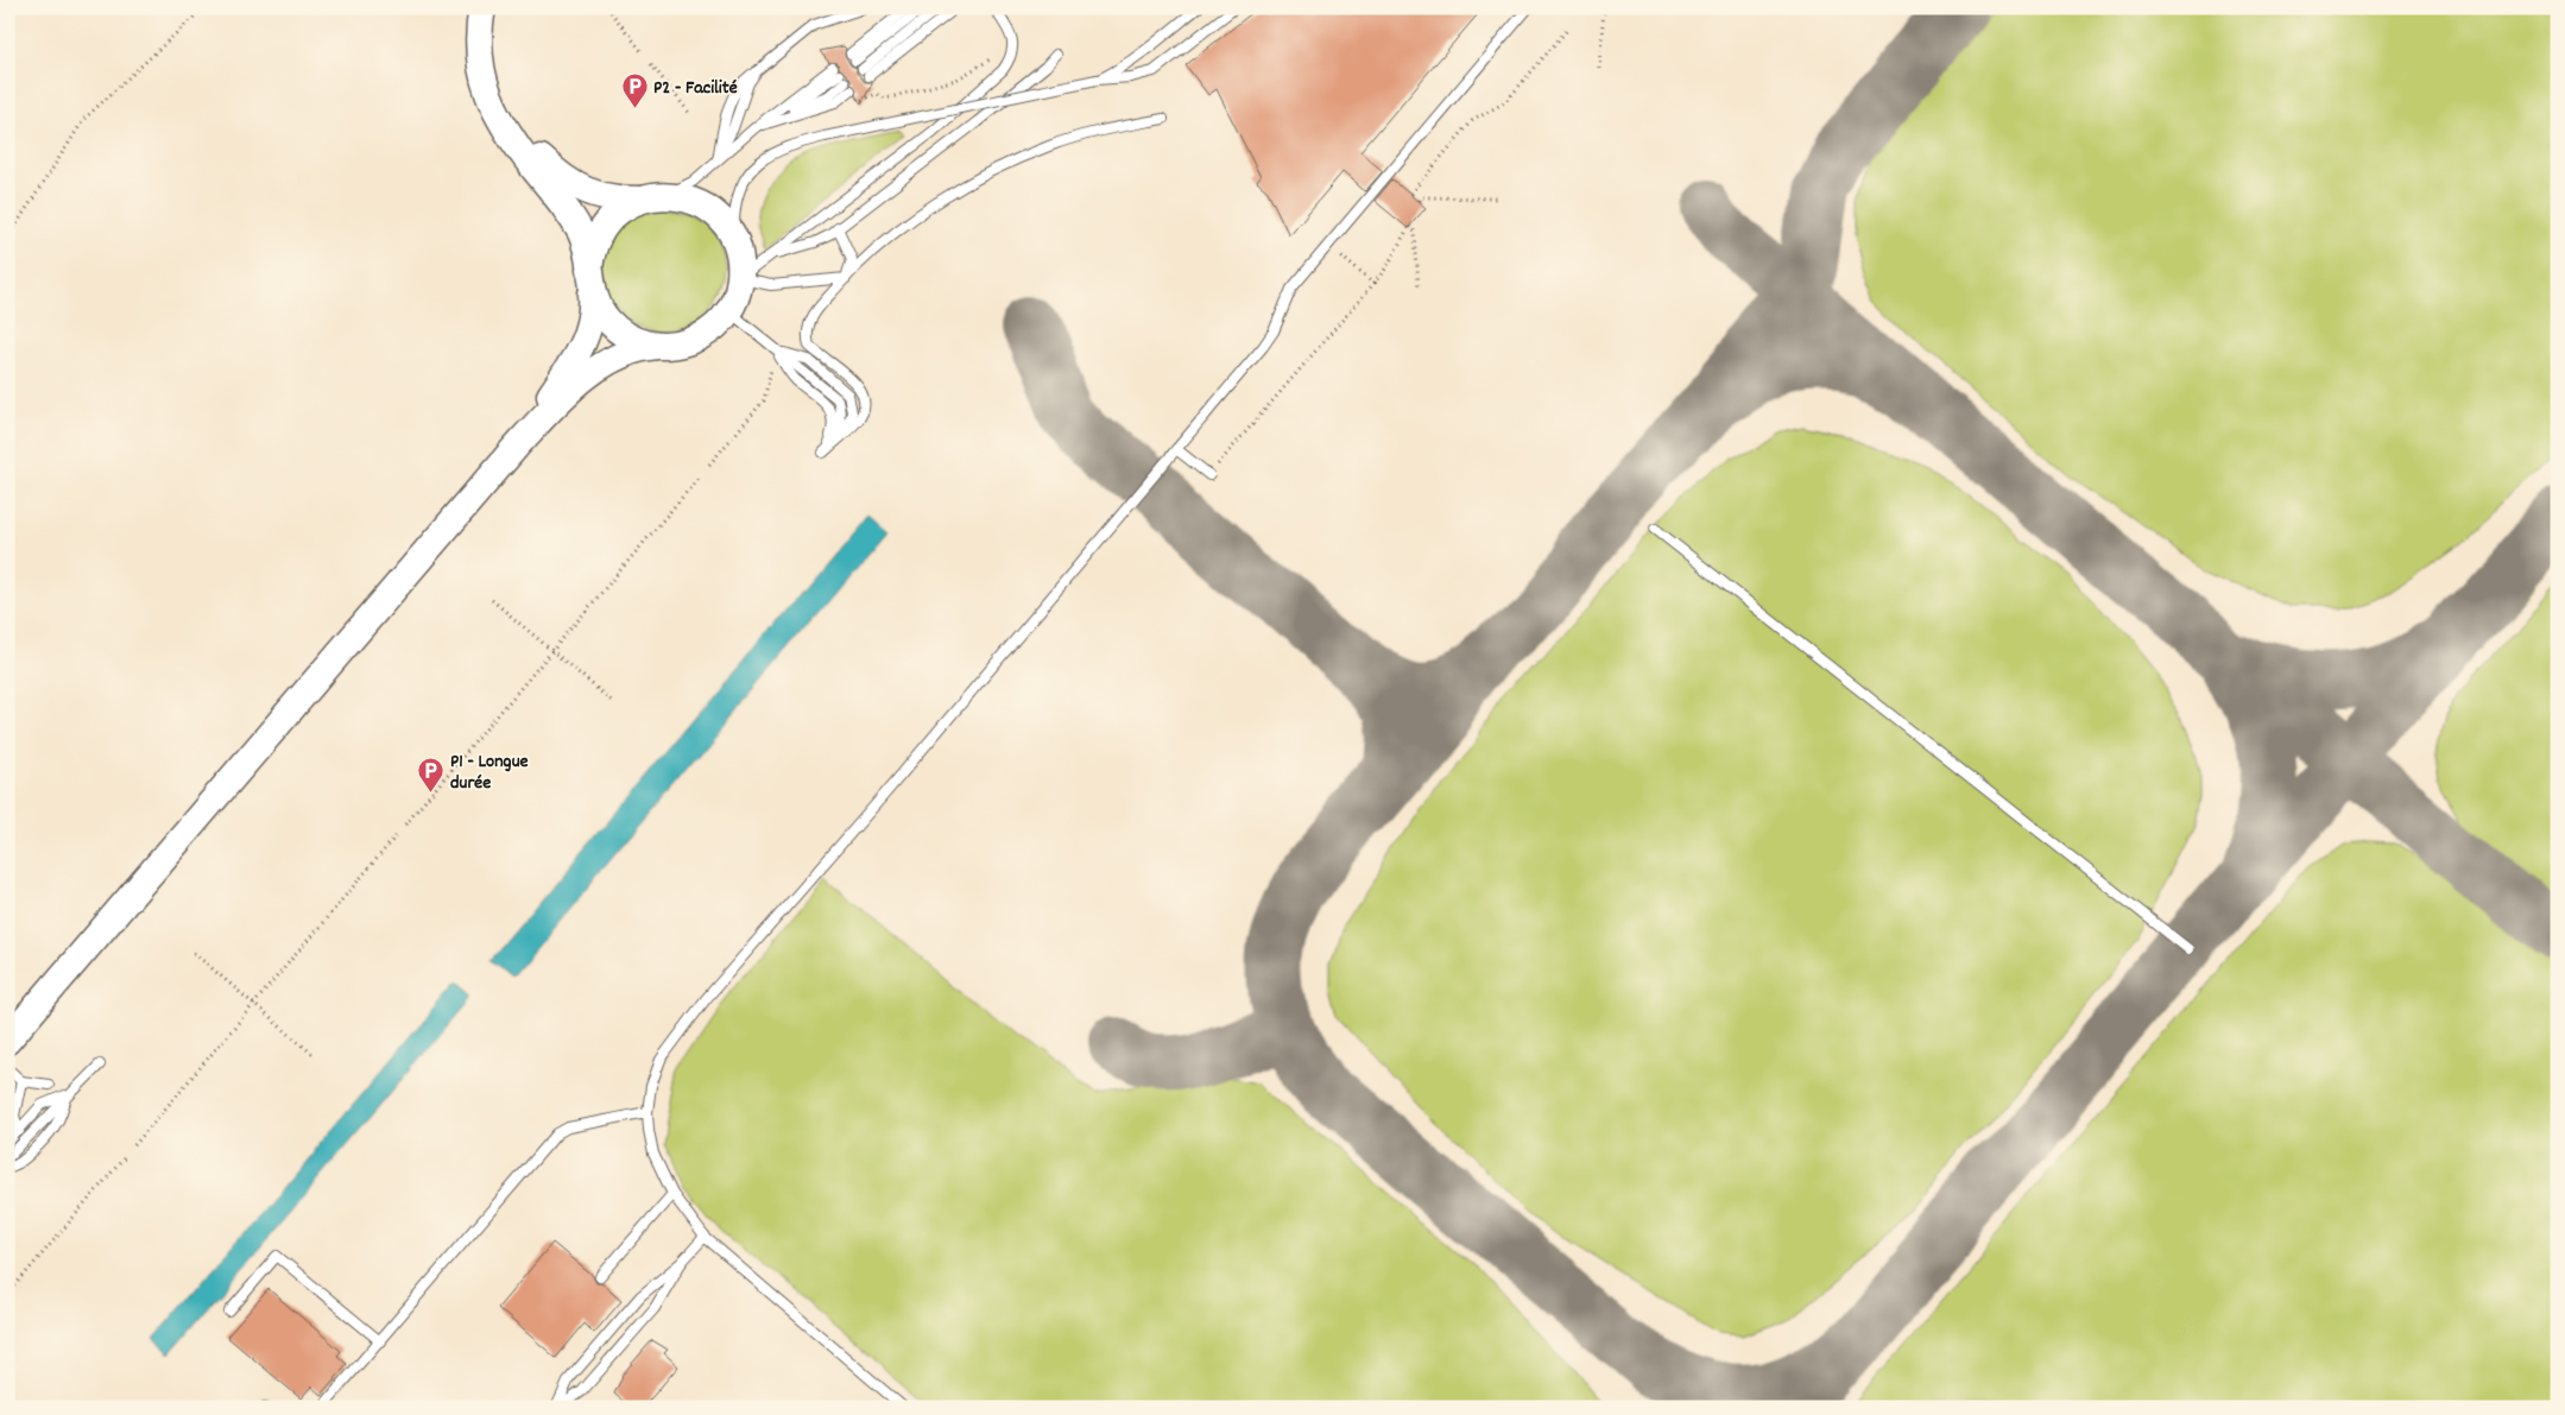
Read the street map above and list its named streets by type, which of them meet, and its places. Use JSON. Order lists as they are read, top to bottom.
{
  "places": {
    "parking": ["P2 - Facilité", "P1 - Longue durée"]
  }
}
